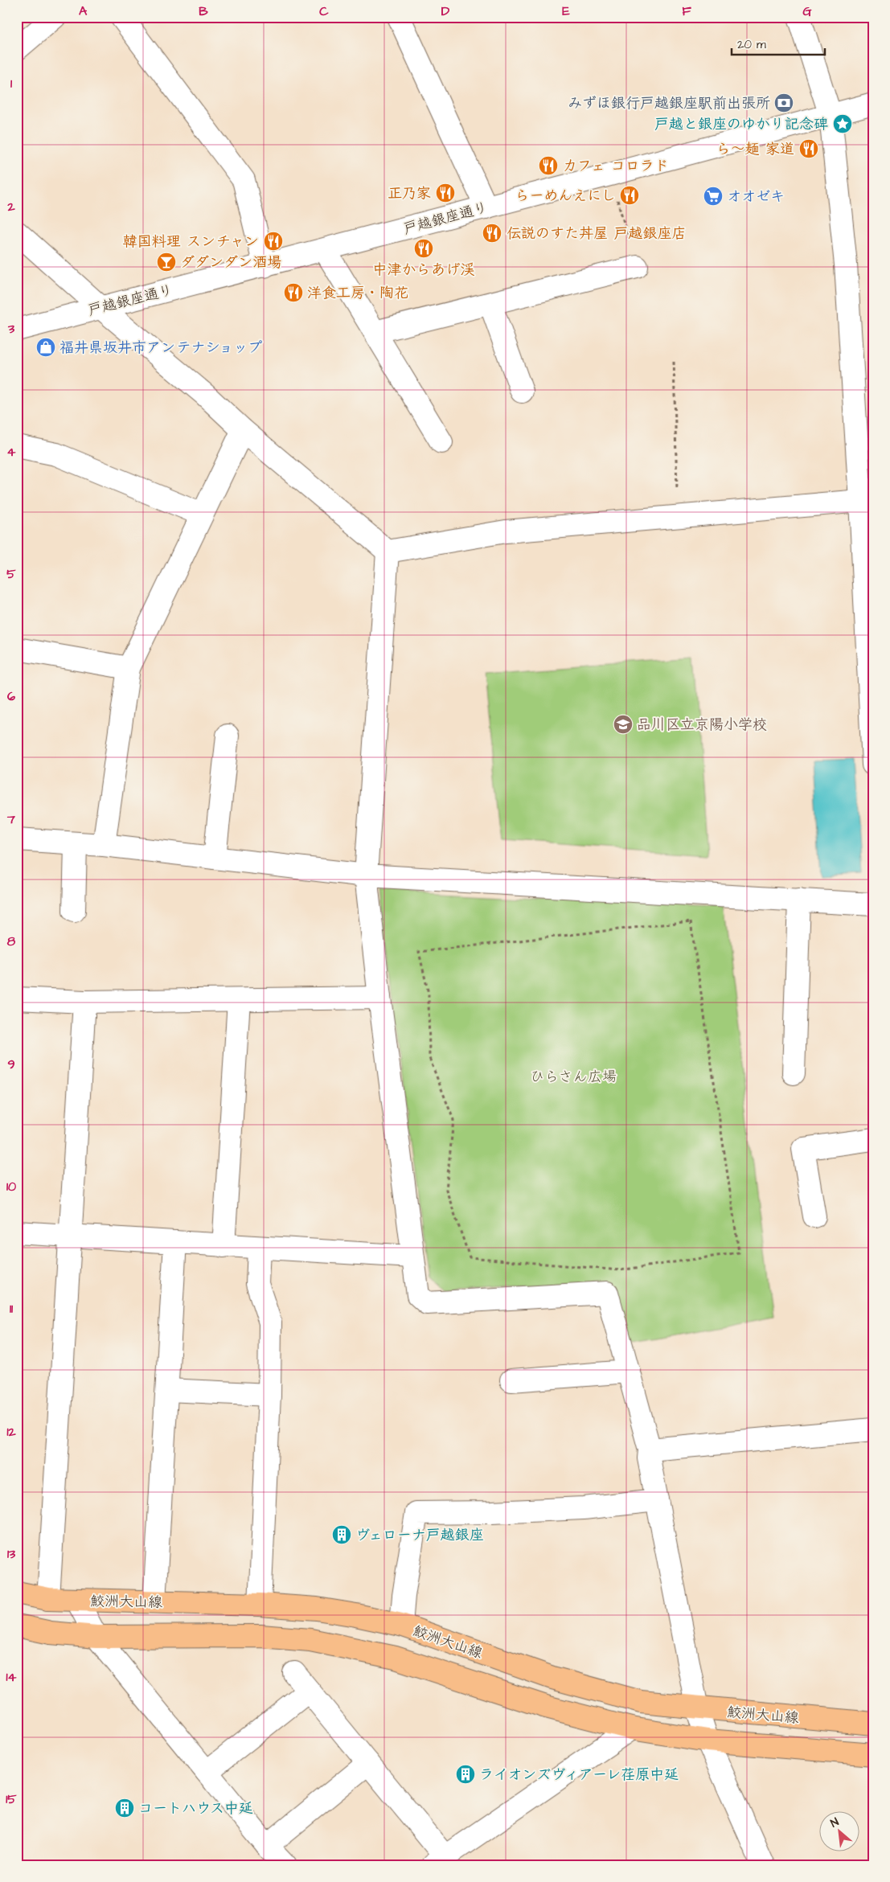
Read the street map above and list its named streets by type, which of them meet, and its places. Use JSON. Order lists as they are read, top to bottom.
{
  "streets": {
    "main road": ["鮫洲大山線"],
    "street": ["戸越銀座通り"]
  },
  "parks": ["ひらさん広場"],
  "places": {
    "bank": ["みずほ銀行戸越銀座駅前出張所"],
    "place": ["戸越と銀座のゆかり記念碑"],
    "restaurant": [
      "ら～麺 家道",
      "カフェ コロラド",
      "正乃家",
      "らーめんえにし",
      "伝説のすた丼屋 戸越銀座店",
      "韓国料理 スンチャン",
      "中津からあげ渓",
      "洋食工房・陶花"
    ],
    "supermarket": ["オオゼキ"],
    "bar": ["ダダンダン酒場"],
    "shop": ["福井県坂井市アンテナショップ"],
    "school or university": ["品川区立京陽小学校"],
    "building": ["ヴェローナ戸越銀座", "ライオンズヴィアーレ荏原中延", "コートハウス中延"]
  },
  "scale_bar": "20 m",
  "north": "top left",
  "grid": {
    "columns": [
      "A",
      "B",
      "C",
      "D",
      "E",
      "F",
      "G"
    ],
    "rows": [
      "1",
      "2",
      "3",
      "4",
      "5",
      "6",
      "7",
      "8",
      "9",
      "10",
      "11",
      "12",
      "13",
      "14",
      "15"
    ]
  }
}
